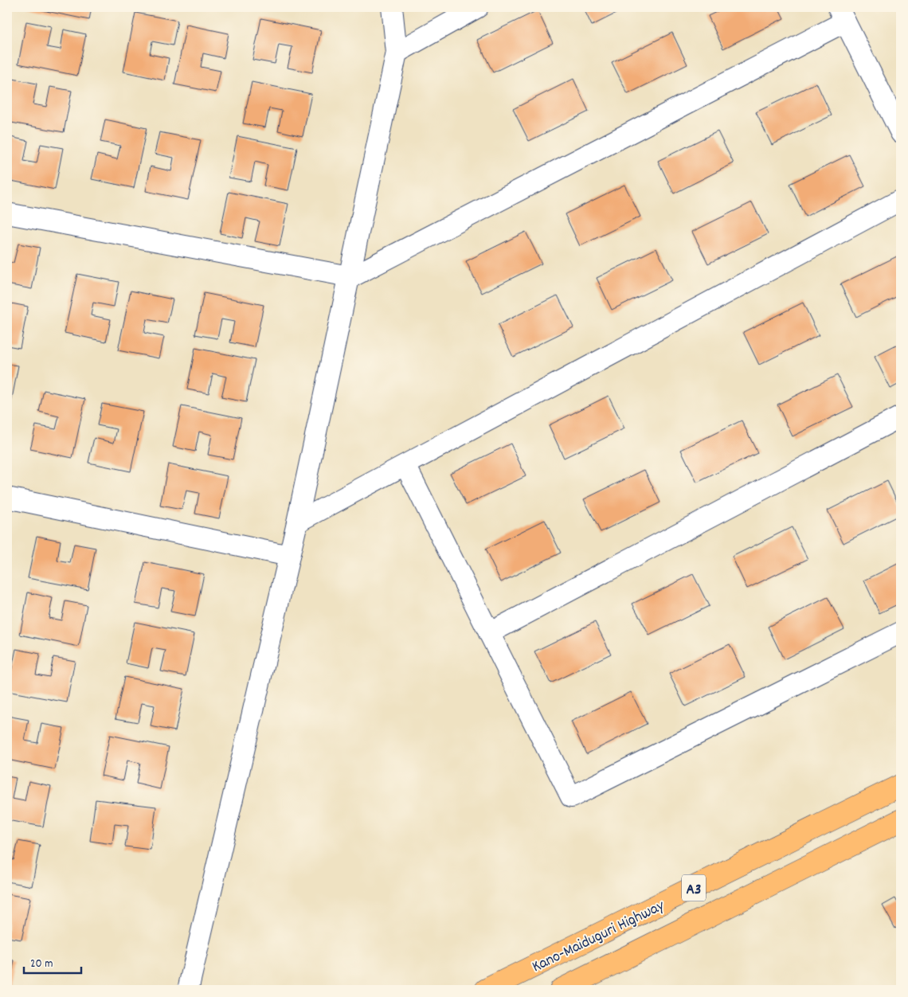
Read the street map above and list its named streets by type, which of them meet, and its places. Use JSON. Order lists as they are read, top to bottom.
{
  "streets": {
    "highway": ["A3", "Kano-Maiduguri Highway"]
  },
  "scale_bar": "20 m"
}
